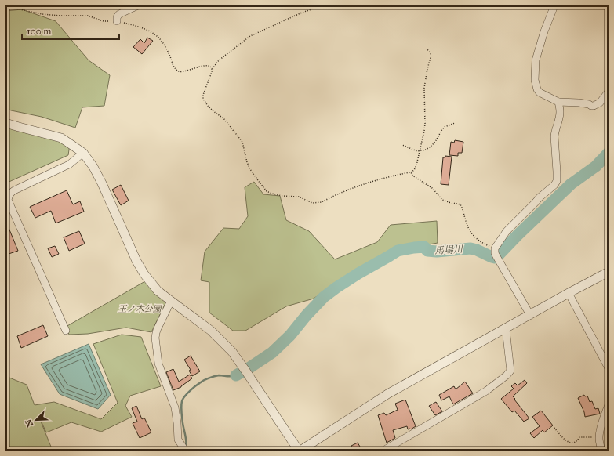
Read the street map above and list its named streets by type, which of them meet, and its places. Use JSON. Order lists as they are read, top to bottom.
{
  "water": ["馬場川"],
  "parks": ["玉ノ木公園"],
  "scale_bar": "100 m",
  "north": "bottom left"
}
